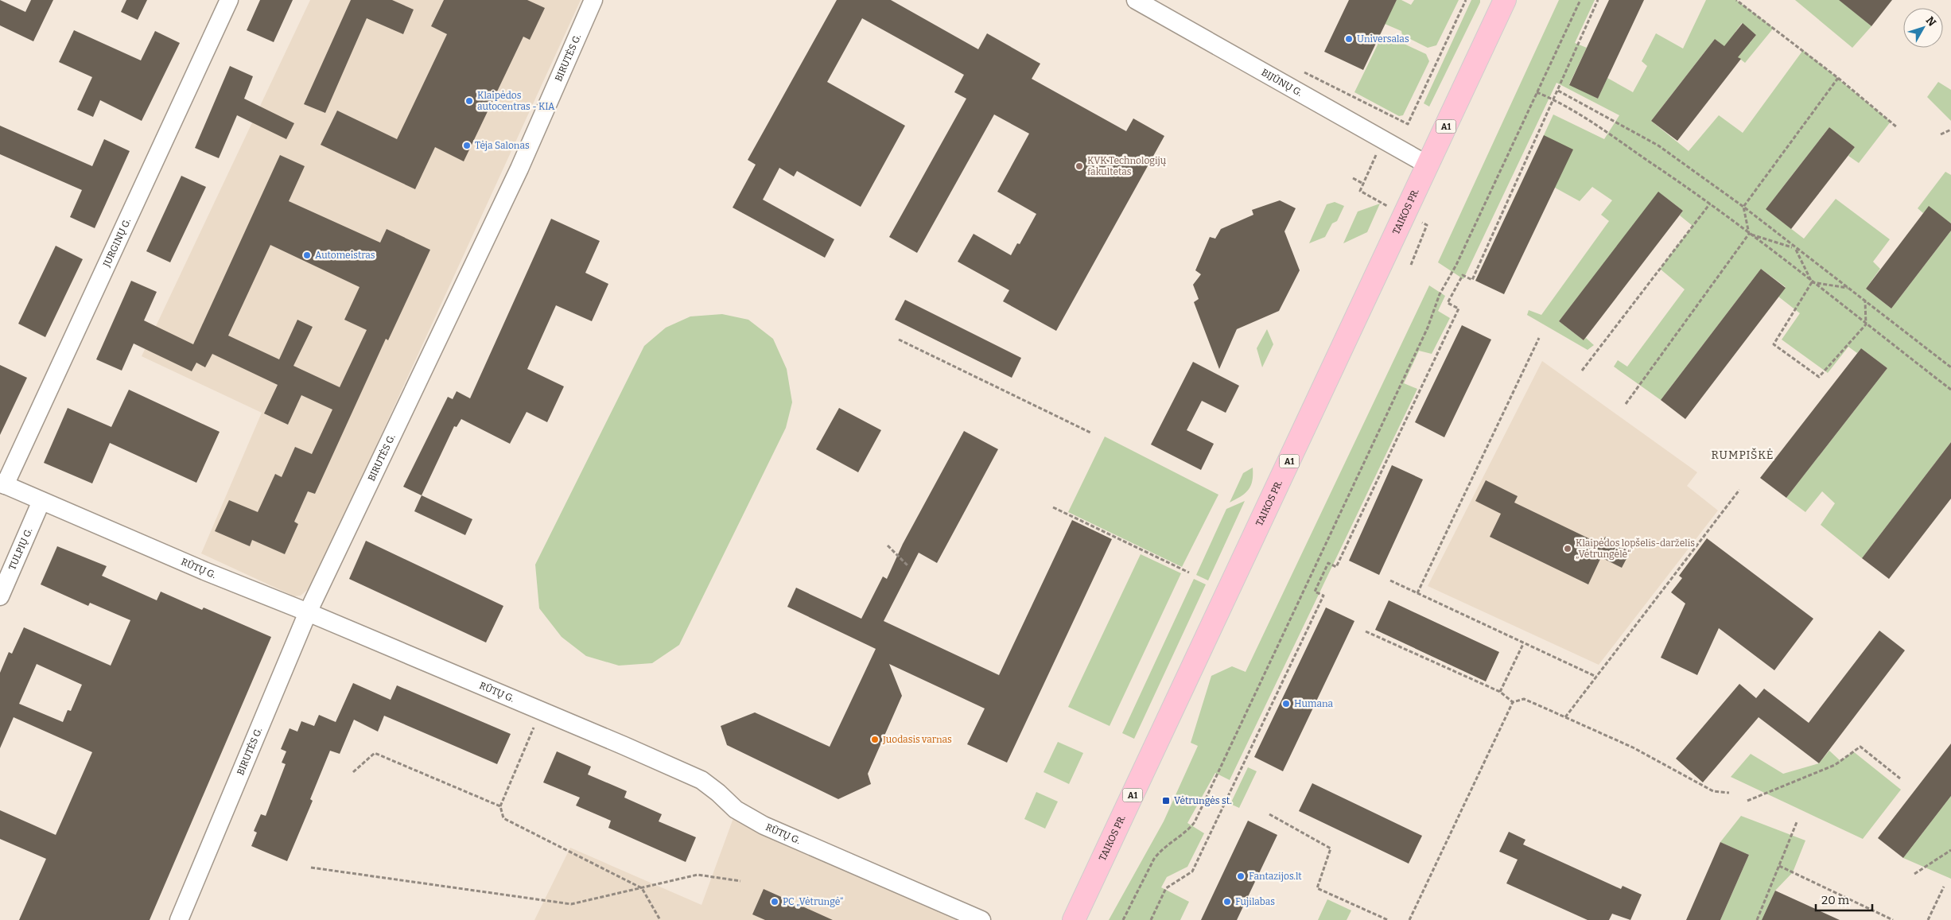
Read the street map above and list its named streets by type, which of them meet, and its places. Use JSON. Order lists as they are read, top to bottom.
{
  "streets": {
    "main road": ["A1", "TAIKOS PR."],
    "street": [
      "BIRUTĖS G.",
      "BIJŪNŲ G.",
      "JURGINŲ G.",
      "TULPIŲ G.",
      "RŪTŲ G."
    ]
  },
  "crossings": [
    ["BIRUTĖS G.", "RŪTŲ G."],
    ["BIJŪNŲ G.", "TAIKOS PR."],
    ["JURGINŲ G.", "RŪTŲ G."],
    ["TULPIŲ G.", "RŪTŲ G."]
  ],
  "districts": ["RUMPIŠKĖ"],
  "places": {
    "other": [
      "Universalas",
      "Klaipėdos autocentras - KIA",
      "Tėja Salonas",
      "KVK Technologijų fakultetas",
      "Automeistras",
      "Klaipėdos lopšelis-darželis „Vėtrungėlė“",
      "Humana",
      "Juodasis varnas",
      "Fantazijos.lt",
      "PC „Vėtrungė“",
      "Fujilabas"
    ],
    "transit": ["Vėtrungės st."]
  },
  "scale_bar": "20 m",
  "north": "top right"
}
